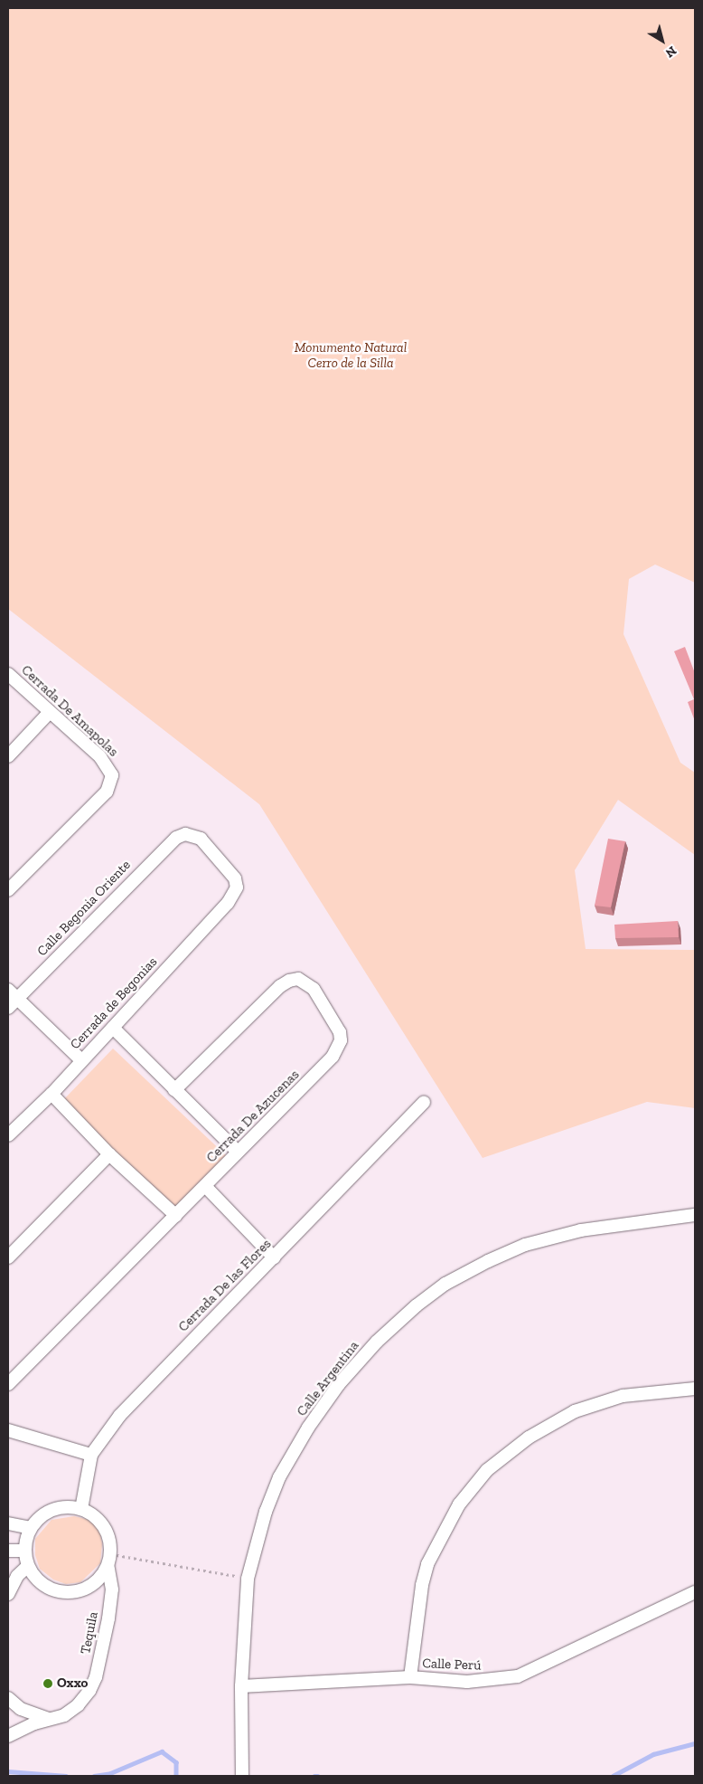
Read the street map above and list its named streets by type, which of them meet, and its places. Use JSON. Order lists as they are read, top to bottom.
{
  "streets": {
    "street": [
      "Cerrada De Amapolas",
      "Calle Begonia Oriente",
      "Cerrada de Begonias",
      "Cerrada De Azucenas",
      "Cerrada De las Flores",
      "Calle Argentina",
      "Tequila",
      "Calle Perú"
    ]
  },
  "crossings": [
    ["Calle Begonia Oriente", "Cerrada de Begonias"],
    ["Cerrada De las Flores", "Tequila"],
    ["Calle Argentina", "Calle Perú"]
  ],
  "parks": ["Monumento Natural Cerro de la Silla"],
  "places": ["Oxxo"],
  "north": "bottom right"
}
